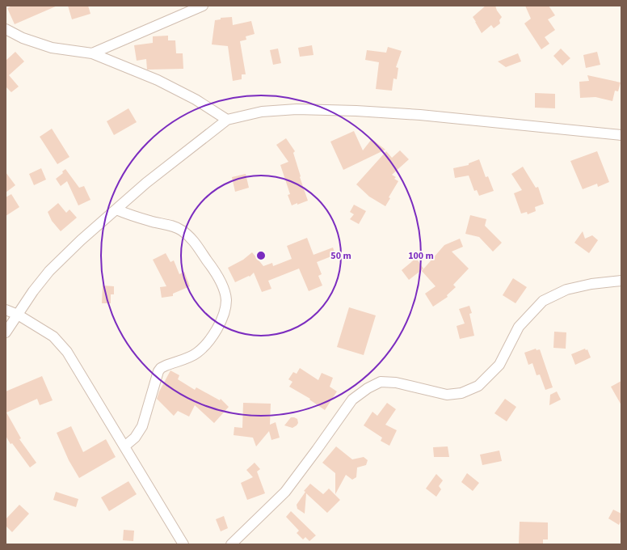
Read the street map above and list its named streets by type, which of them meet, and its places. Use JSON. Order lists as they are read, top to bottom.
{
  "rings": ["50 m", "100 m"]
}
